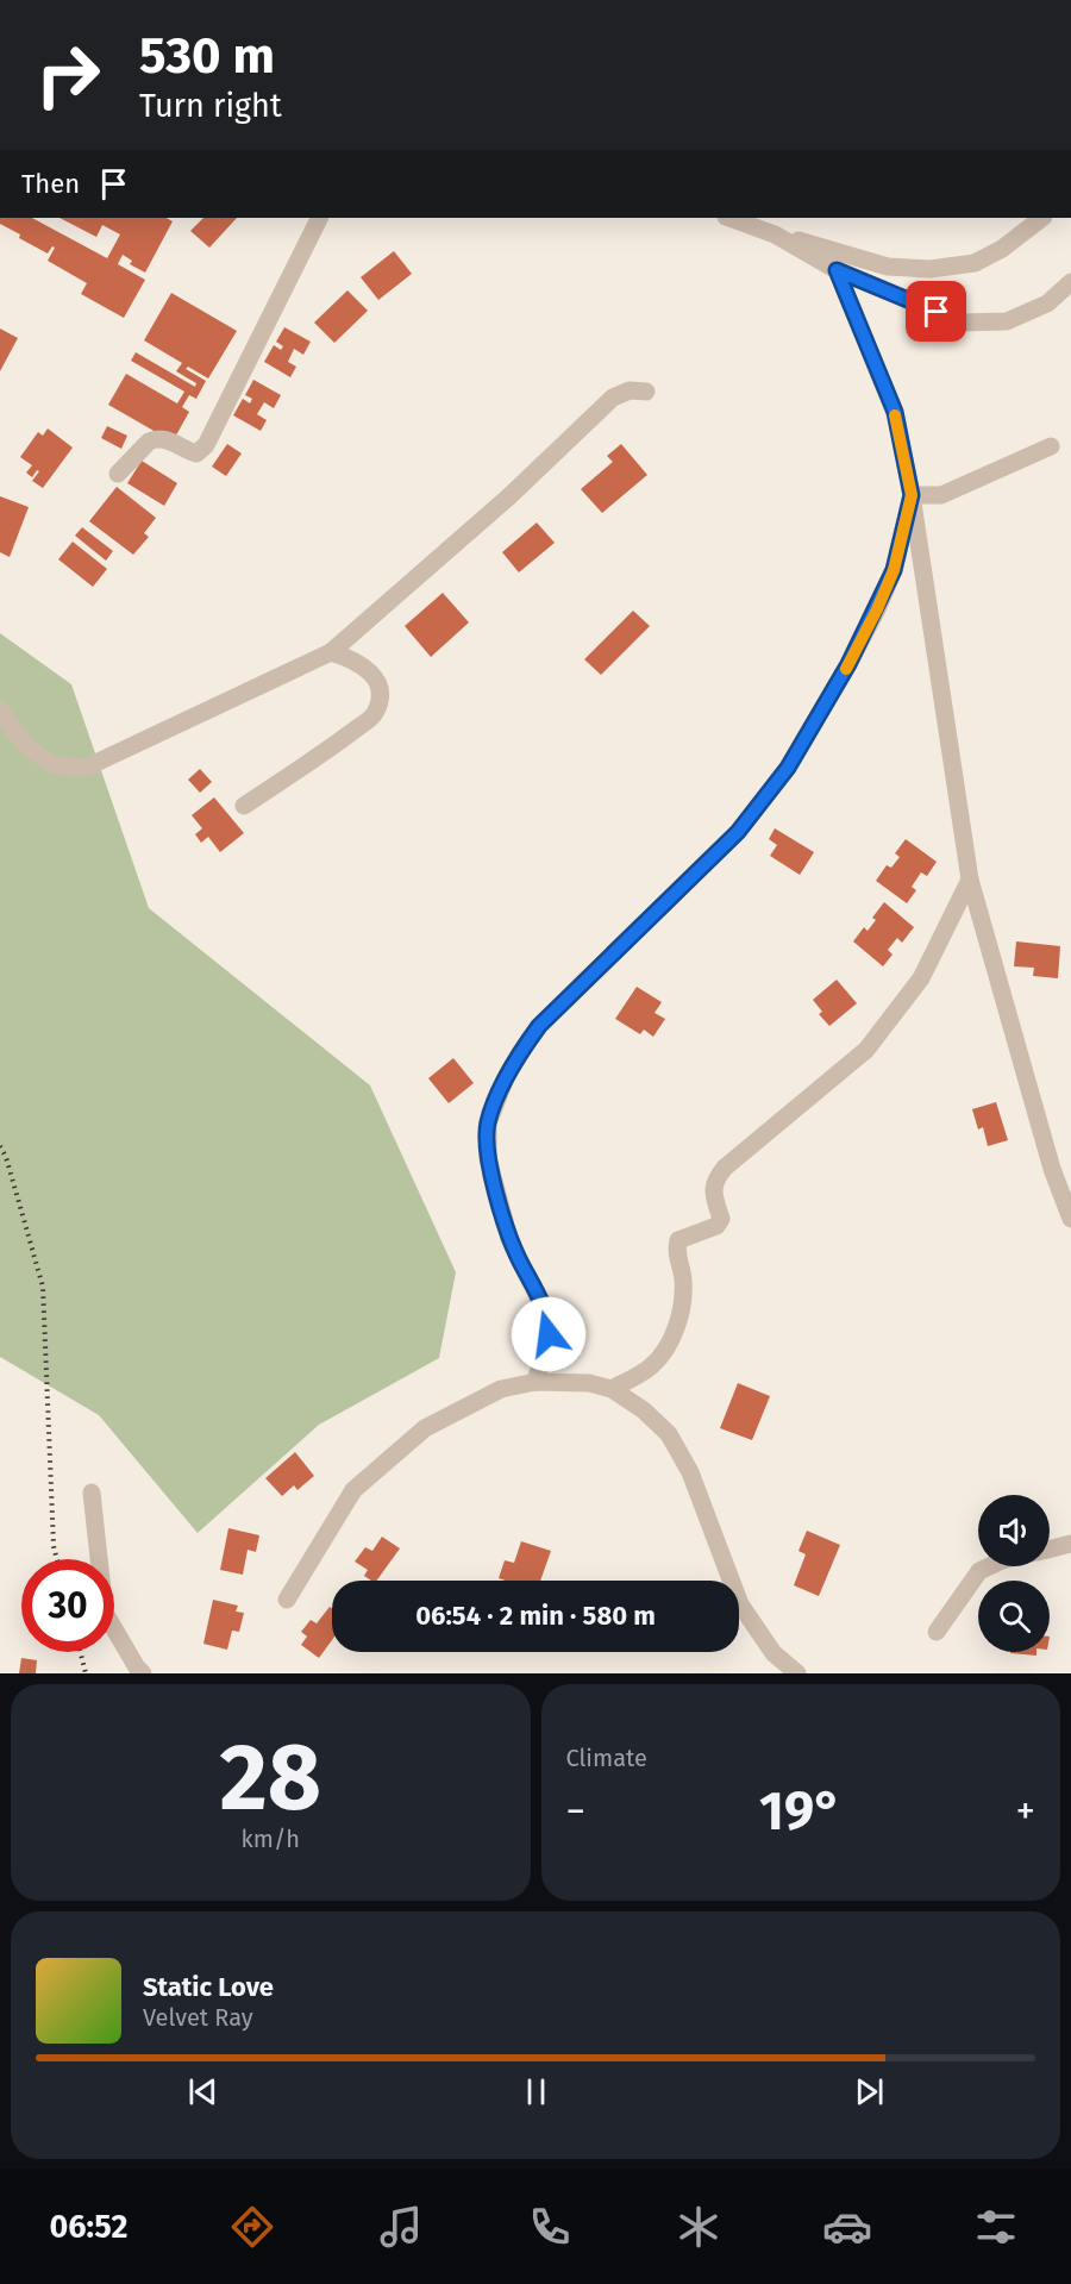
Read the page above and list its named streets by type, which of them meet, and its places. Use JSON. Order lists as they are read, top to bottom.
{
  "page": {
    "turn": ["530 m", "Turn right"],
    "then": "Then",
    "limit": "30",
    "trip": "06:54 · 2 min · 580 m",
    "tile": [
      ["28", "km/h"],
      "Climate"
    ],
    "heat": ["−", "19°", "+"],
    "song": ["Static Love", "Velvet Ray"],
    "tabs": "06:52"
  }
}
